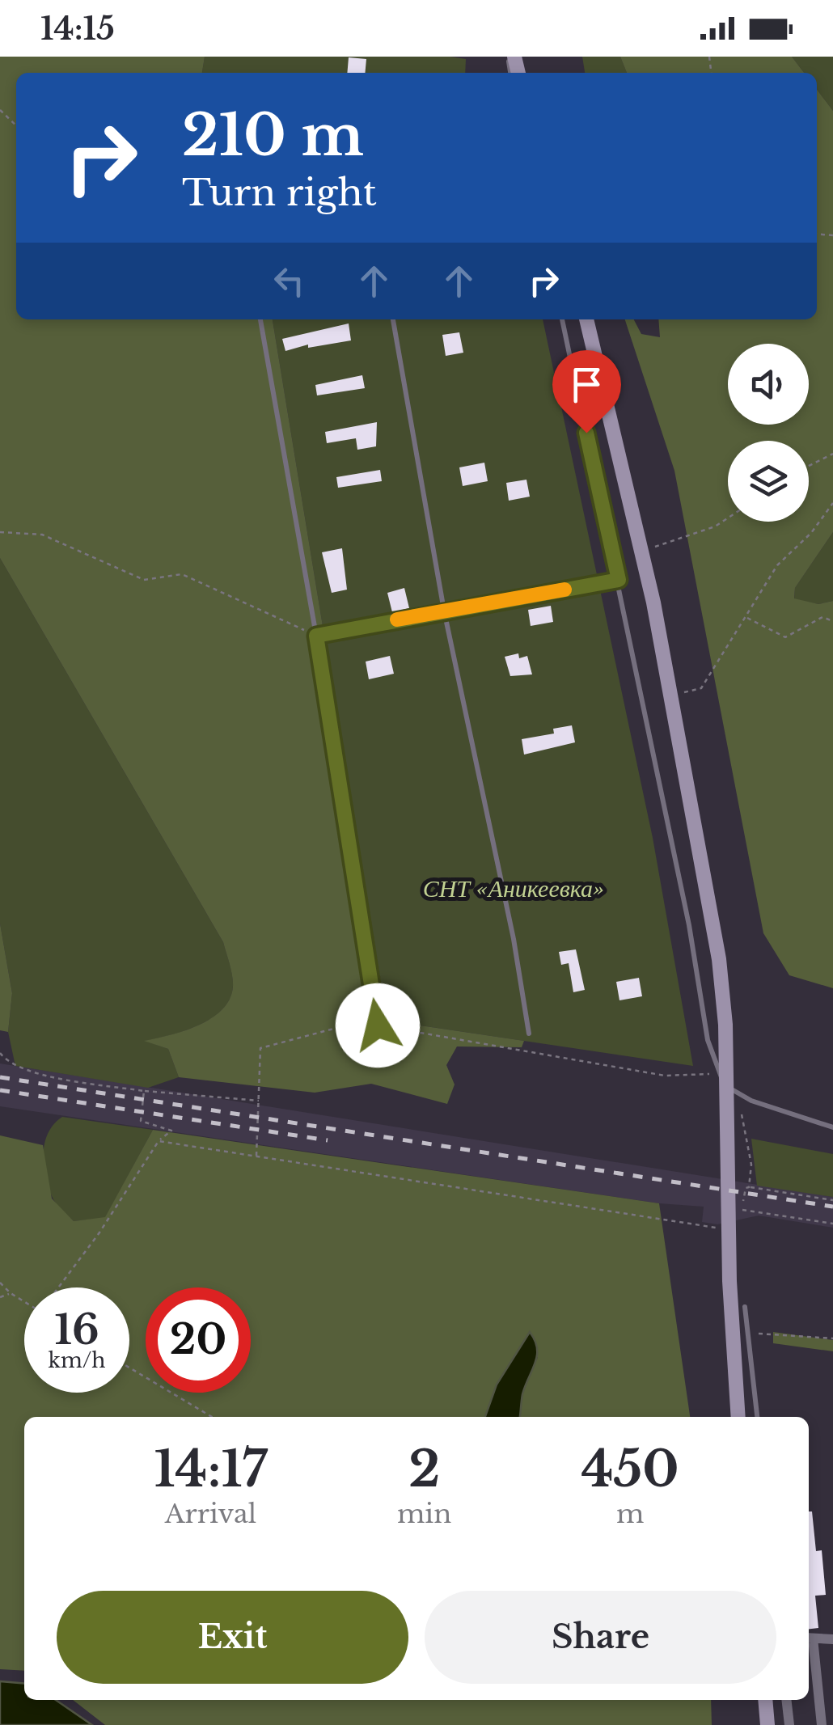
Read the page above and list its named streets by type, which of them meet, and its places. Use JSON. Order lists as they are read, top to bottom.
{
  "parks": ["СНТ «Аникеевка»"],
  "page": {
    "status": "14:15",
    "turn": ["210 m", "Turn right"],
    "speed": "16 km/h",
    "limit": "20",
    "eta": [
      "14:17",
      "Arrival",
      "2",
      "min",
      "450",
      "m"
    ],
    "buttons": ["Exit", "Share"]
  }
}
